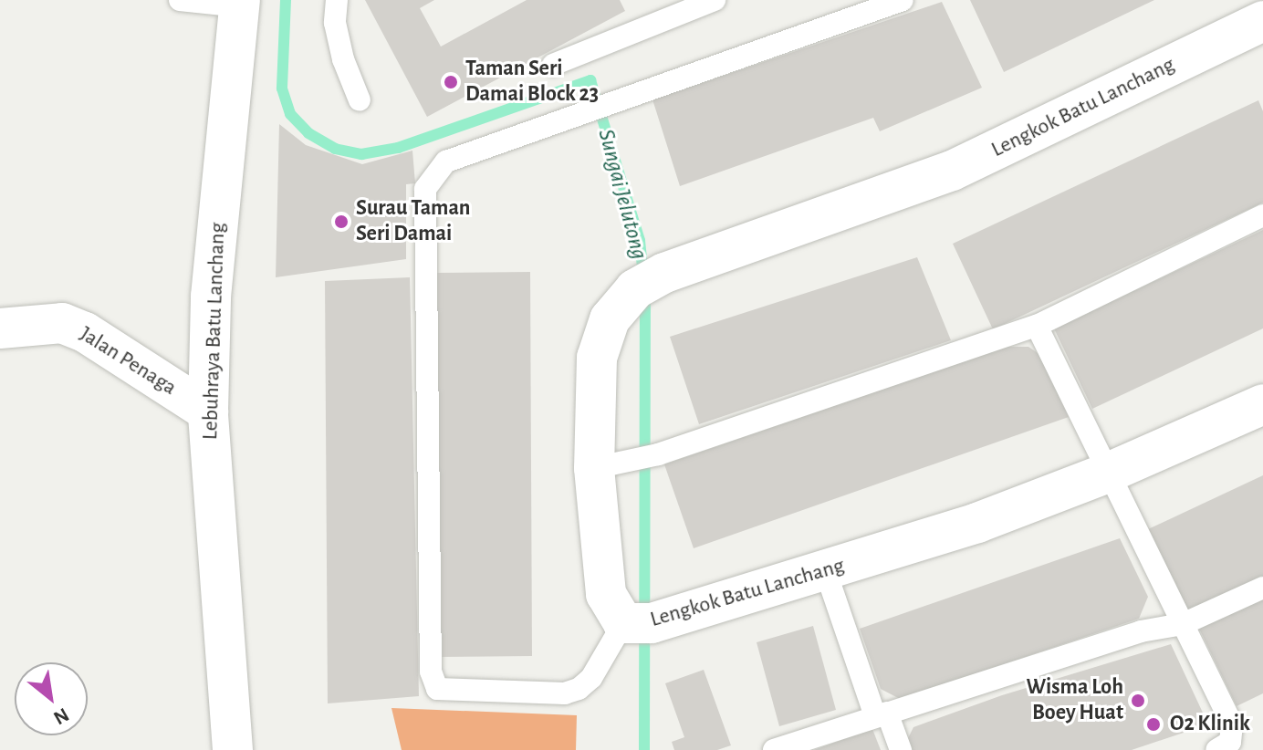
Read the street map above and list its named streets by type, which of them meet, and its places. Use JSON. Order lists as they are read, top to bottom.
{
  "streets": {
    "street": ["Lengkok Batu Lanchang", "Lebuhraya Batu Lanchang", "Jalan Penaga"]
  },
  "crossings": [
    ["Lebuhraya Batu Lanchang", "Jalan Penaga"]
  ],
  "water": ["Sungai Jelutong"],
  "places": [
    "Taman Seri Damai Block 23",
    "Surau Taman Seri Damai",
    "Wisma Loh Boey Huat",
    "O2 Klinik"
  ],
  "north": "bottom right"
}
